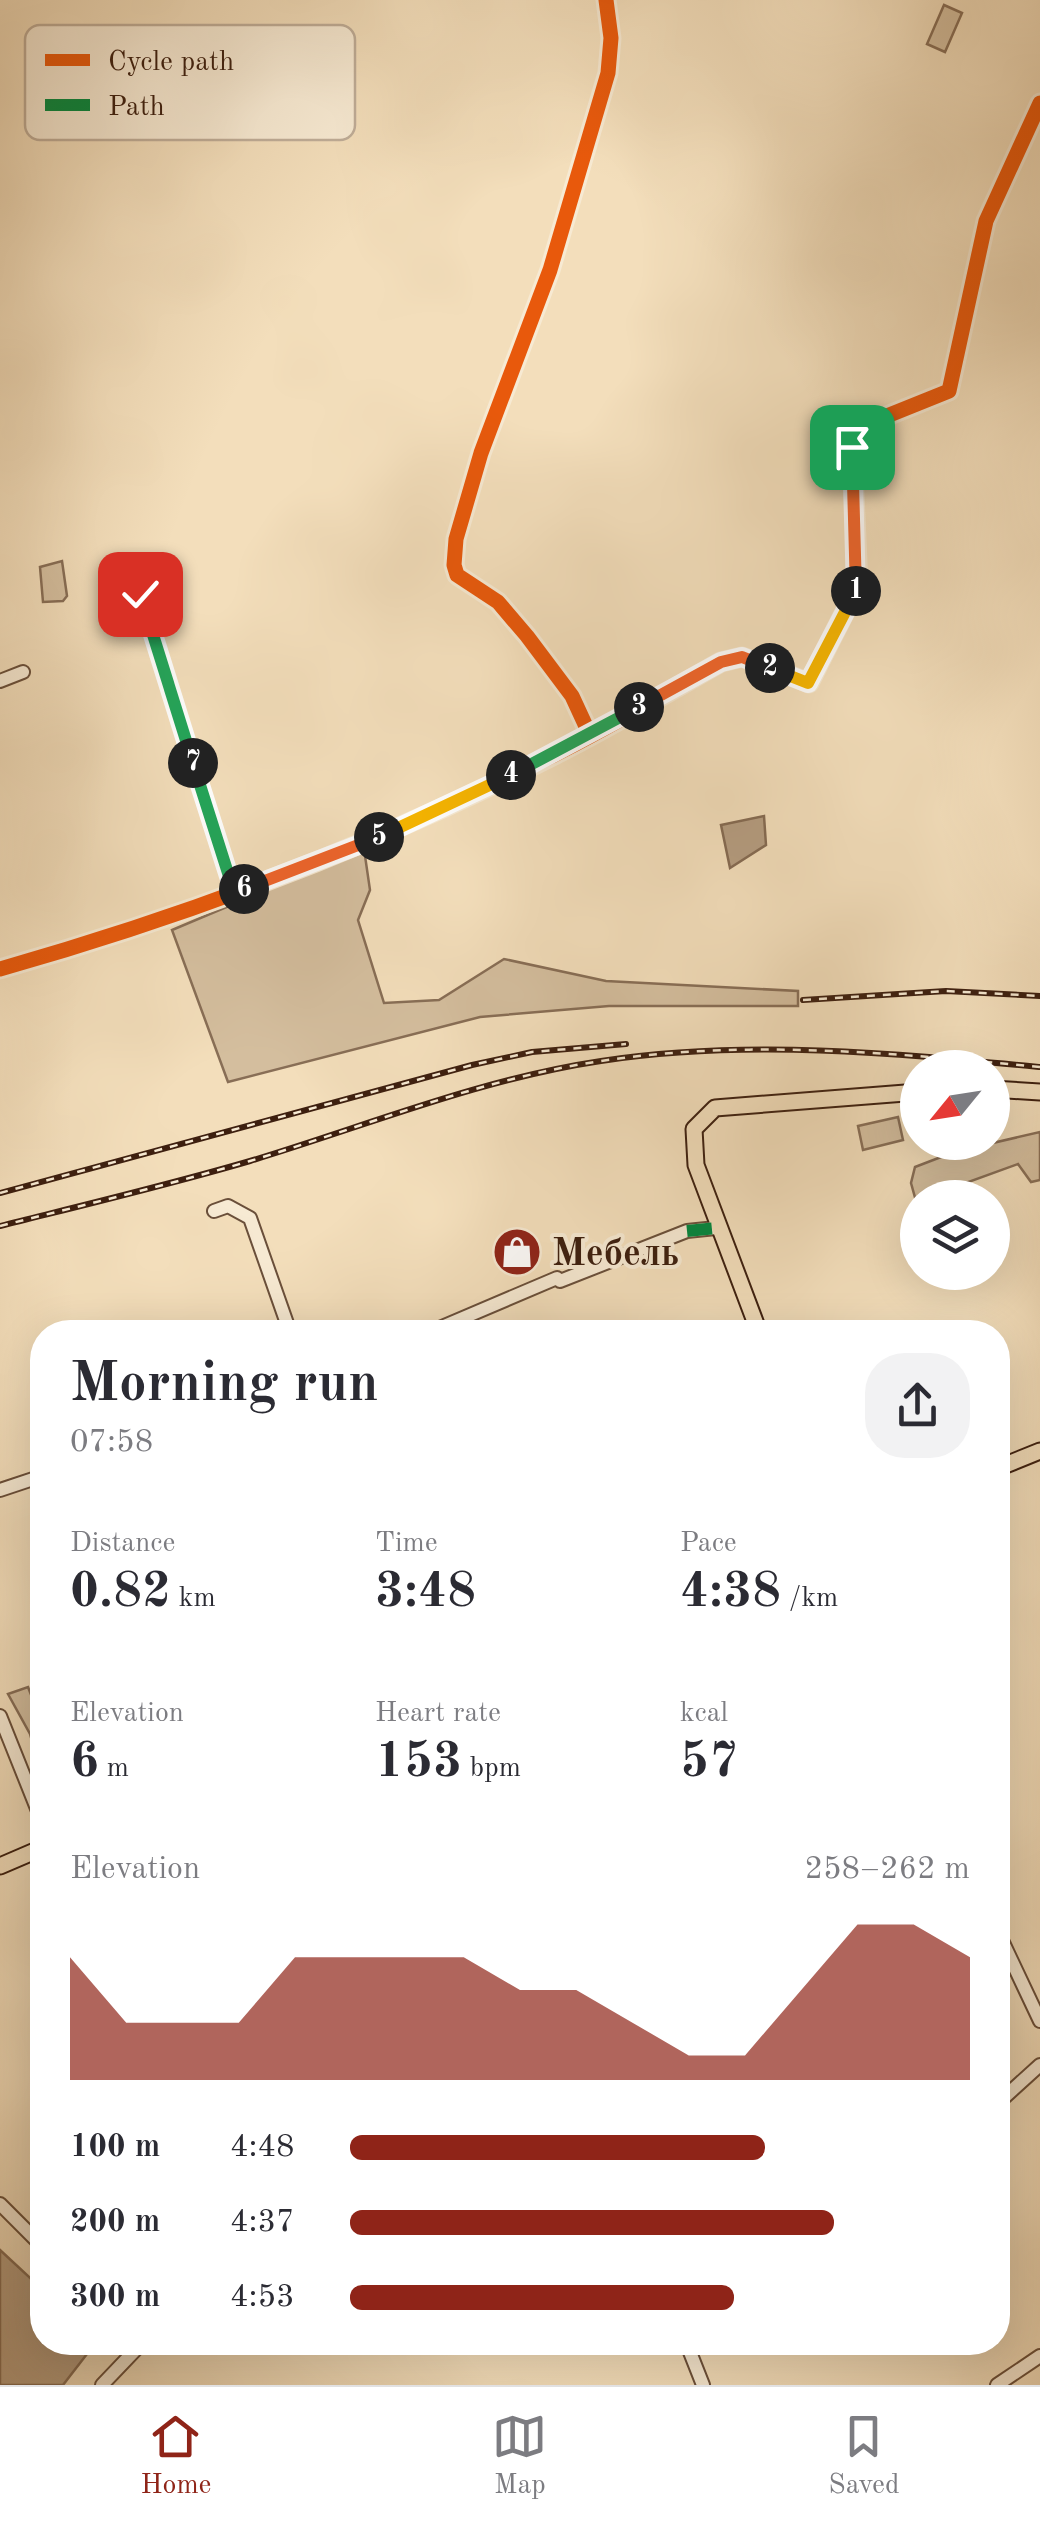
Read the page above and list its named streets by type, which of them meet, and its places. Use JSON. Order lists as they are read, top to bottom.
{
  "places": {
    "shop": ["Мебель"]
  },
  "legend": ["Cycle path", "Path"],
  "north": "bottom left",
  "page": {
    "pins": [
      "1",
      "2",
      "3",
      "7",
      "4",
      "5",
      "6"
    ],
    "heading": ["Morning run", "07:58"],
    "stats": [
      ["Distance", "0.82 km"],
      ["Time", "3:48"],
      ["Pace", "4:38 /km"],
      ["Elevation", "6 m"],
      ["Heart rate", "153 bpm"],
      ["kcal", "57"]
    ],
    "chart": ["Elevation", "258–262 m"],
    "list": [
      {
        "name": "100 m",
        "note": "4:48"
      },
      {
        "name": "200 m",
        "note": "4:37"
      },
      {
        "name": "300 m",
        "note": "4:53"
      }
    ],
    "tabs": ["Home", "Map", "Saved"]
  }
}
